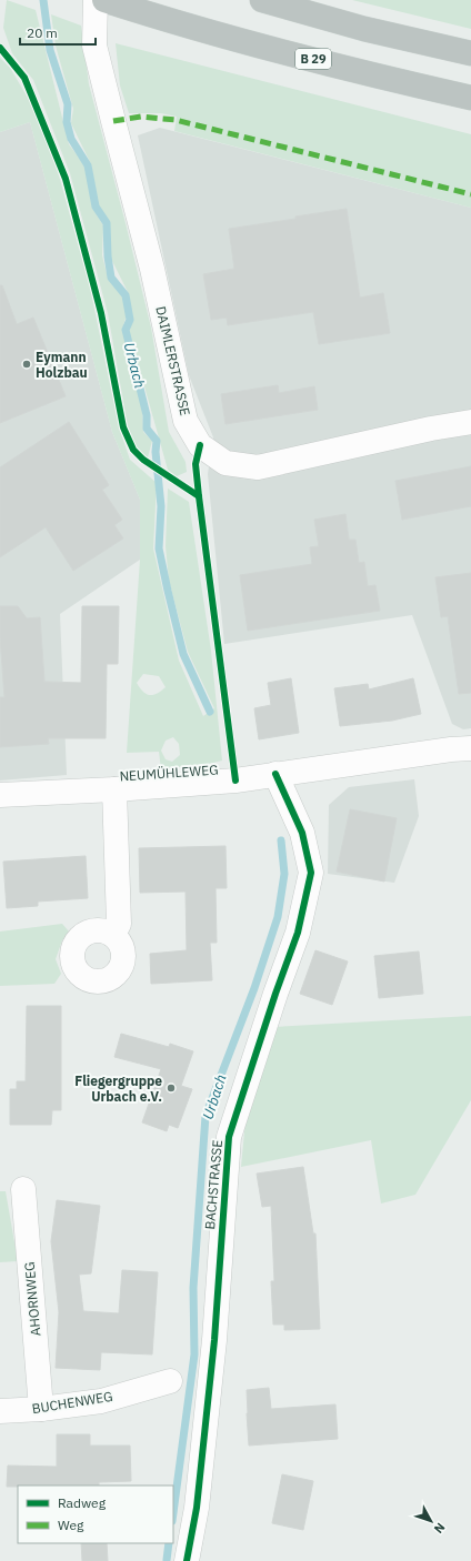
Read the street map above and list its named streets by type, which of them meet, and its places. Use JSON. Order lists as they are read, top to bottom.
{
  "streets": {
    "highway": ["B 29"],
    "street": [
      "DAIMLERSTRASSE",
      "NEUMÜHLEWEG",
      "BACHSTRASSE",
      "AHORNWEG",
      "BUCHENWEG"
    ]
  },
  "crossings": [
    ["NEUMÜHLEWEG", "BACHSTRASSE"],
    ["AHORNWEG", "BUCHENWEG"]
  ],
  "water": ["Urbach"],
  "places": ["Eymann Holzbau", "Fliegergruppe Urbach e.V."],
  "legend": ["Radweg", "Weg"],
  "scale_bar": "20 m",
  "north": "bottom right"
}
